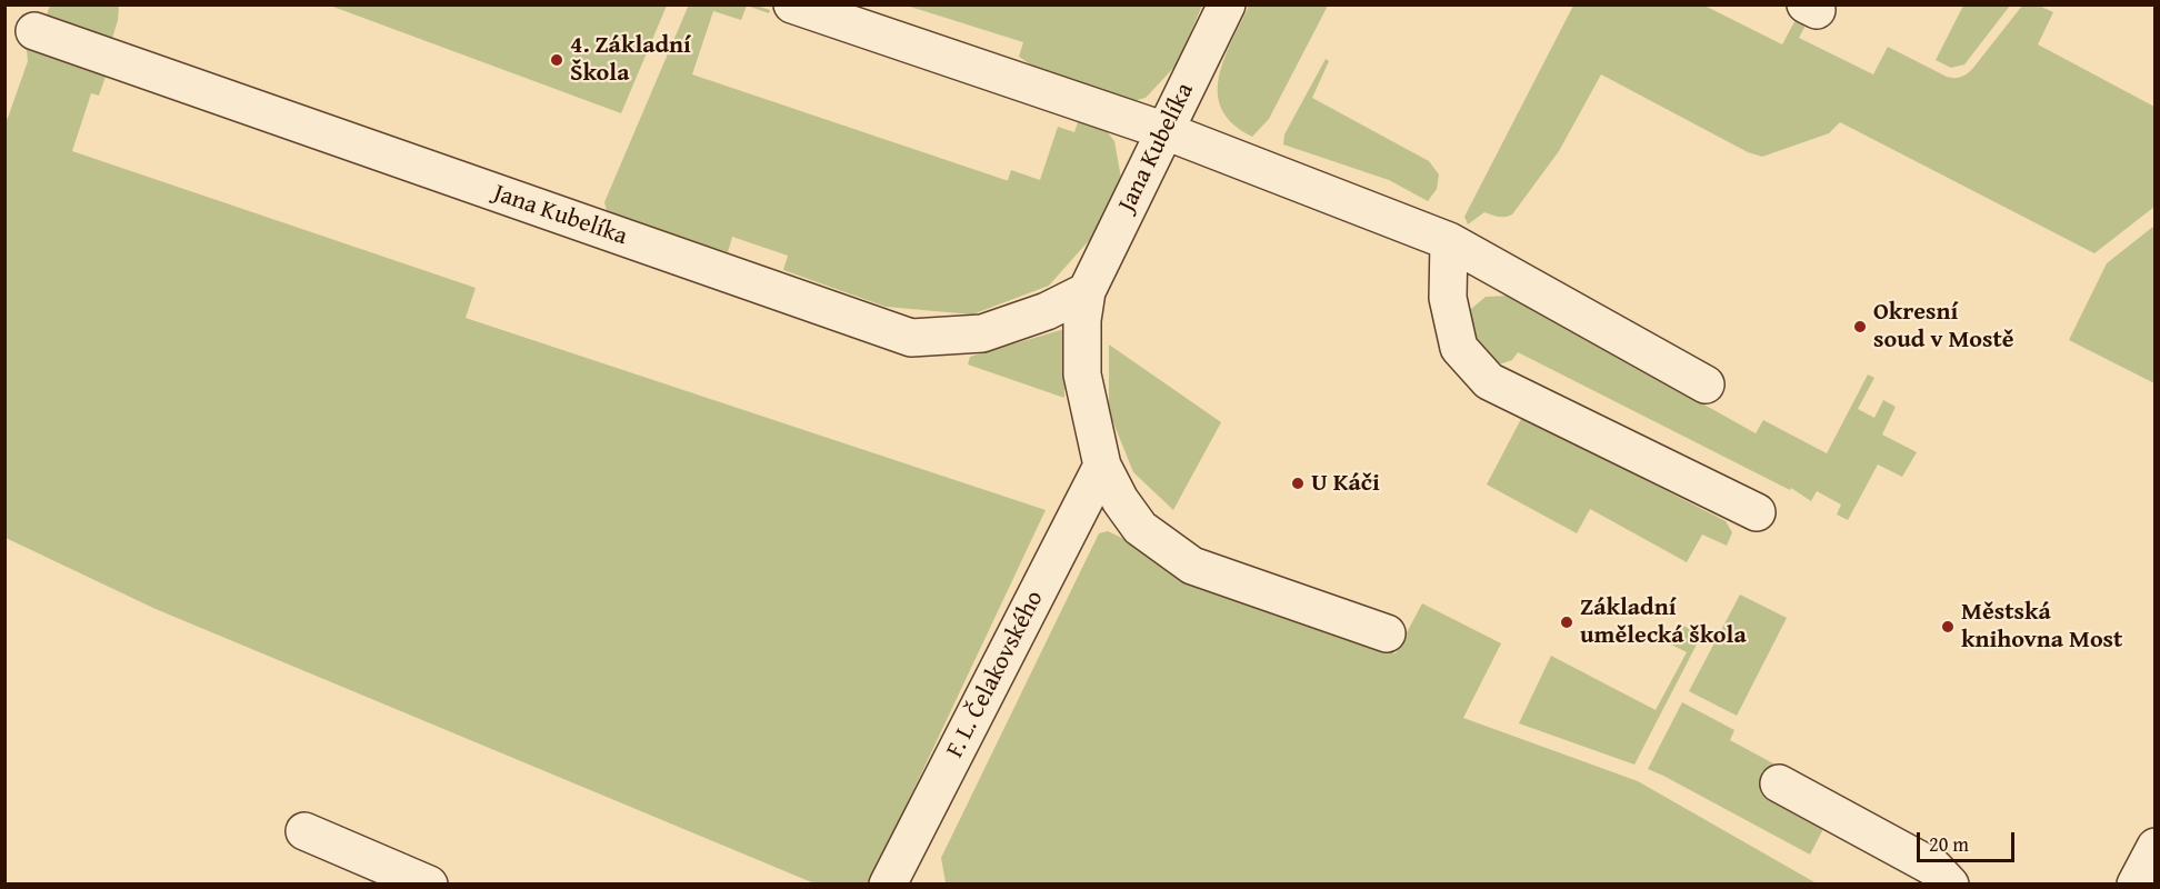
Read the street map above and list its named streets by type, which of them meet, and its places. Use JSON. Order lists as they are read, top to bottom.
{
  "streets": {
    "street": ["Jana Kubelíka", "F. L. Čelakovského"]
  },
  "crossings": [
    ["Jana Kubelíka", "F. L. Čelakovského"]
  ],
  "places": [
    "4. Základní Škola",
    "Okresní soud v Mostě",
    "U Káči",
    "Základní umělecká škola",
    "Městská knihovna Most"
  ],
  "scale_bar": "20 m"
}
